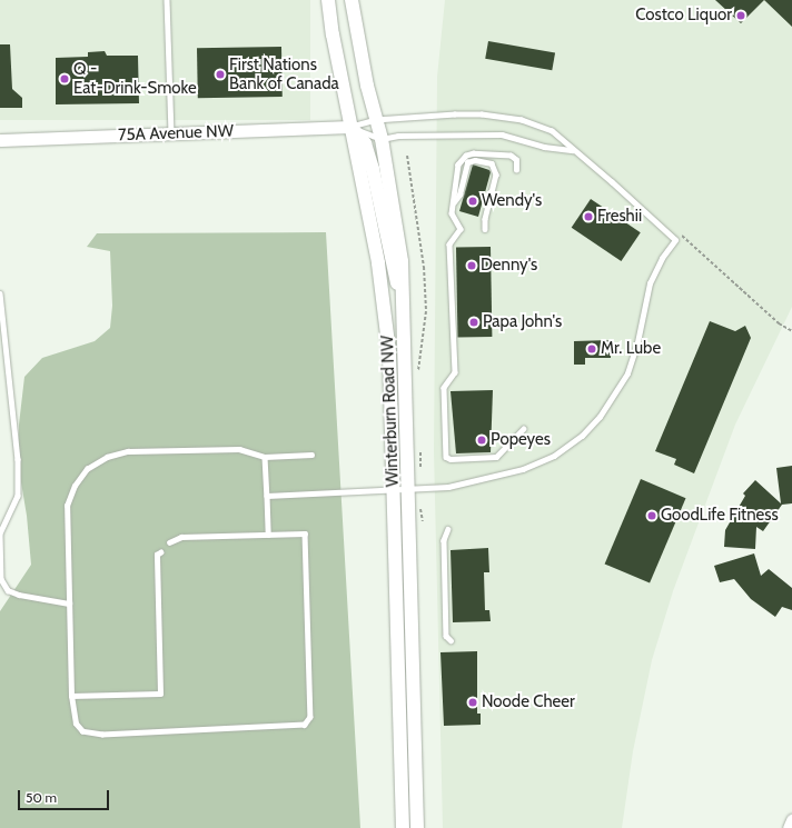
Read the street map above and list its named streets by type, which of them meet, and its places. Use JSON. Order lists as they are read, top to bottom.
{
  "streets": {
    "main road": ["Winterburn Road NW"],
    "street": ["75A Avenue NW"]
  },
  "crossings": [
    ["75A Avenue NW", "Winterburn Road NW"]
  ],
  "places": [
    "Costco Liquor",
    "First Nations Bank of Canada",
    "Q - Eat-Drink-Smoke",
    "Wendy's",
    "Freshii",
    "Denny's",
    "Papa John's",
    "Mr. Lube",
    "Popeyes",
    "GoodLife Fitness",
    "Noode Cheer"
  ],
  "scale_bar": "50 m"
}
